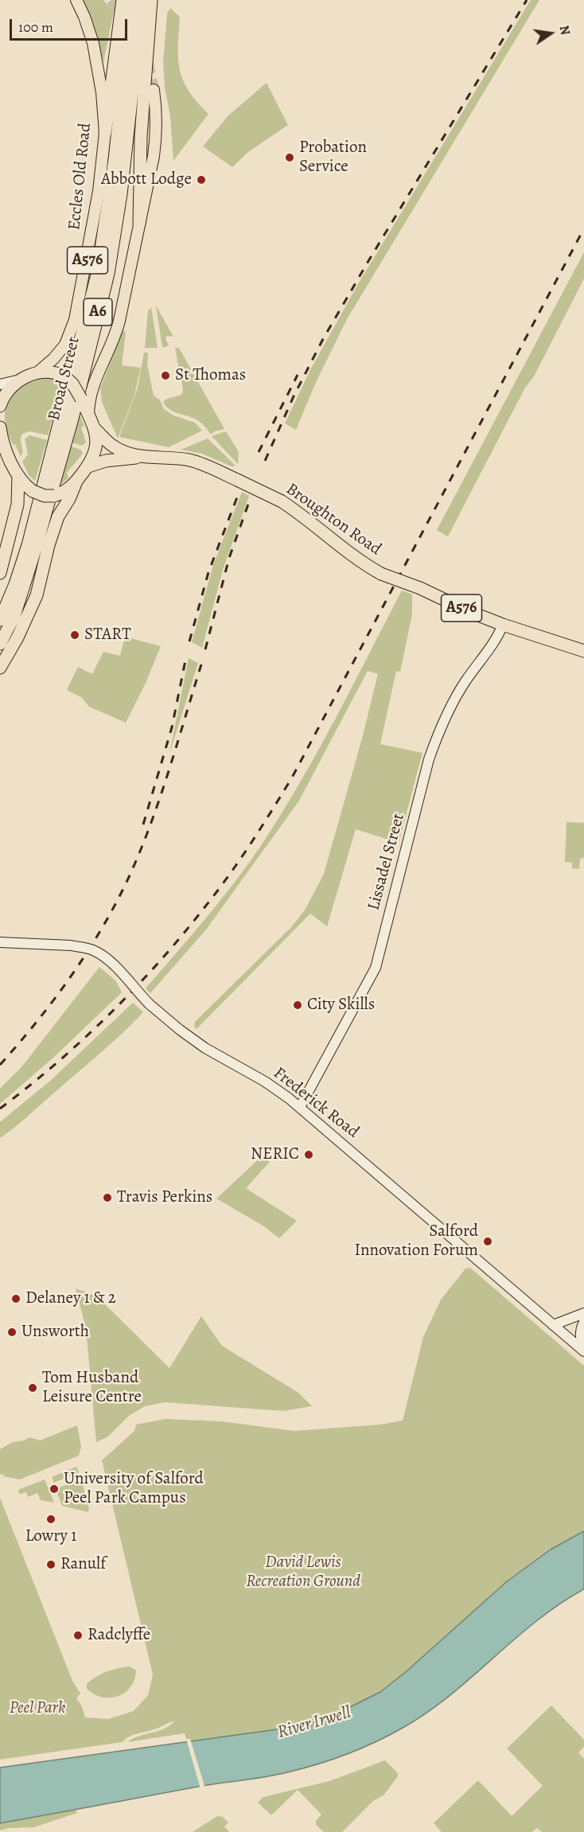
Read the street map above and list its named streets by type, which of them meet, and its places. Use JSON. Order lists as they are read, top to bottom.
{
  "streets": {
    "highway": [
      "A576",
      "A6",
      "Broad Street",
      "Broughton Road"
    ],
    "main road": ["Eccles Old Road", "Lissadel Street", "Frederick Road"]
  },
  "crossings": [
    ["Eccles Old Road", "A576"],
    ["A576", "Broughton Road"],
    ["A576", "Lissadel Street"],
    ["Broughton Road", "Lissadel Street"],
    ["Lissadel Street", "Frederick Road"]
  ],
  "water": ["River Irwell"],
  "parks": ["David Lewis Recreation Ground", "Peel Park"],
  "places": [
    "Probation Service",
    "Abbott Lodge",
    "St Thomas",
    "START",
    "City Skills",
    "NERIC",
    "Travis Perkins",
    "Salford Innovation Forum",
    "Delaney 1 & 2",
    "Unsworth",
    "Tom Husband Leisure Centre",
    "University of Salford Peel Park Campus",
    "Lowry 1",
    "Ranulf",
    "Radclyffe"
  ],
  "scale_bar": "100 m",
  "north": "right"
}
